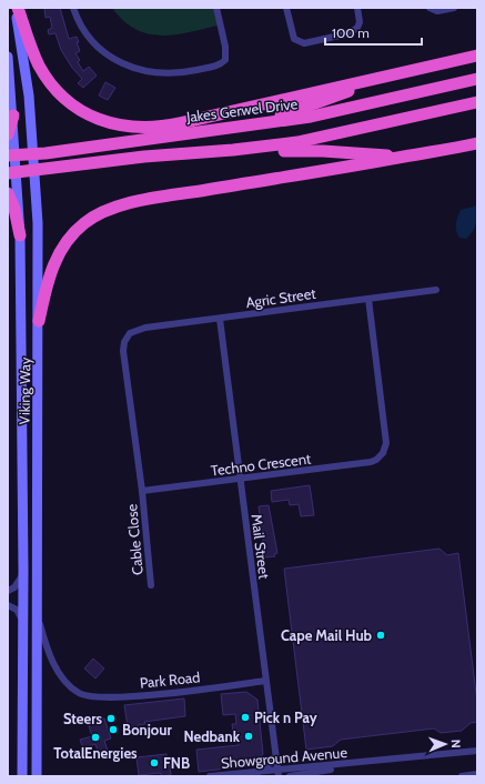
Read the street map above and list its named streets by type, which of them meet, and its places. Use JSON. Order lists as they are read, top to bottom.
{
  "streets": {
    "highway": ["Jakes Gerwel Drive"],
    "main road": ["Viking Way"],
    "street": [
      "Agric Street",
      "Techno Crescent",
      "Cable Close",
      "Mail Street",
      "Park Road",
      "Showground Avenue"
    ]
  },
  "crossings": [
    ["Jakes Gerwel Drive", "Viking Way"],
    ["Agric Street", "Techno Crescent"],
    ["Agric Street", "Cable Close"],
    ["Agric Street", "Mail Street"],
    ["Viking Way", "Park Road"],
    ["Techno Crescent", "Cable Close"],
    ["Techno Crescent", "Mail Street"],
    ["Mail Street", "Park Road"],
    ["Mail Street", "Showground Avenue"]
  ],
  "places": [
    "Cape Mail Hub",
    "Pick n Pay",
    "Steers",
    "Bonjour",
    "Nedbank",
    "TotalEnergies",
    "FNB"
  ],
  "scale_bar": "100 m",
  "north": "right"
}
